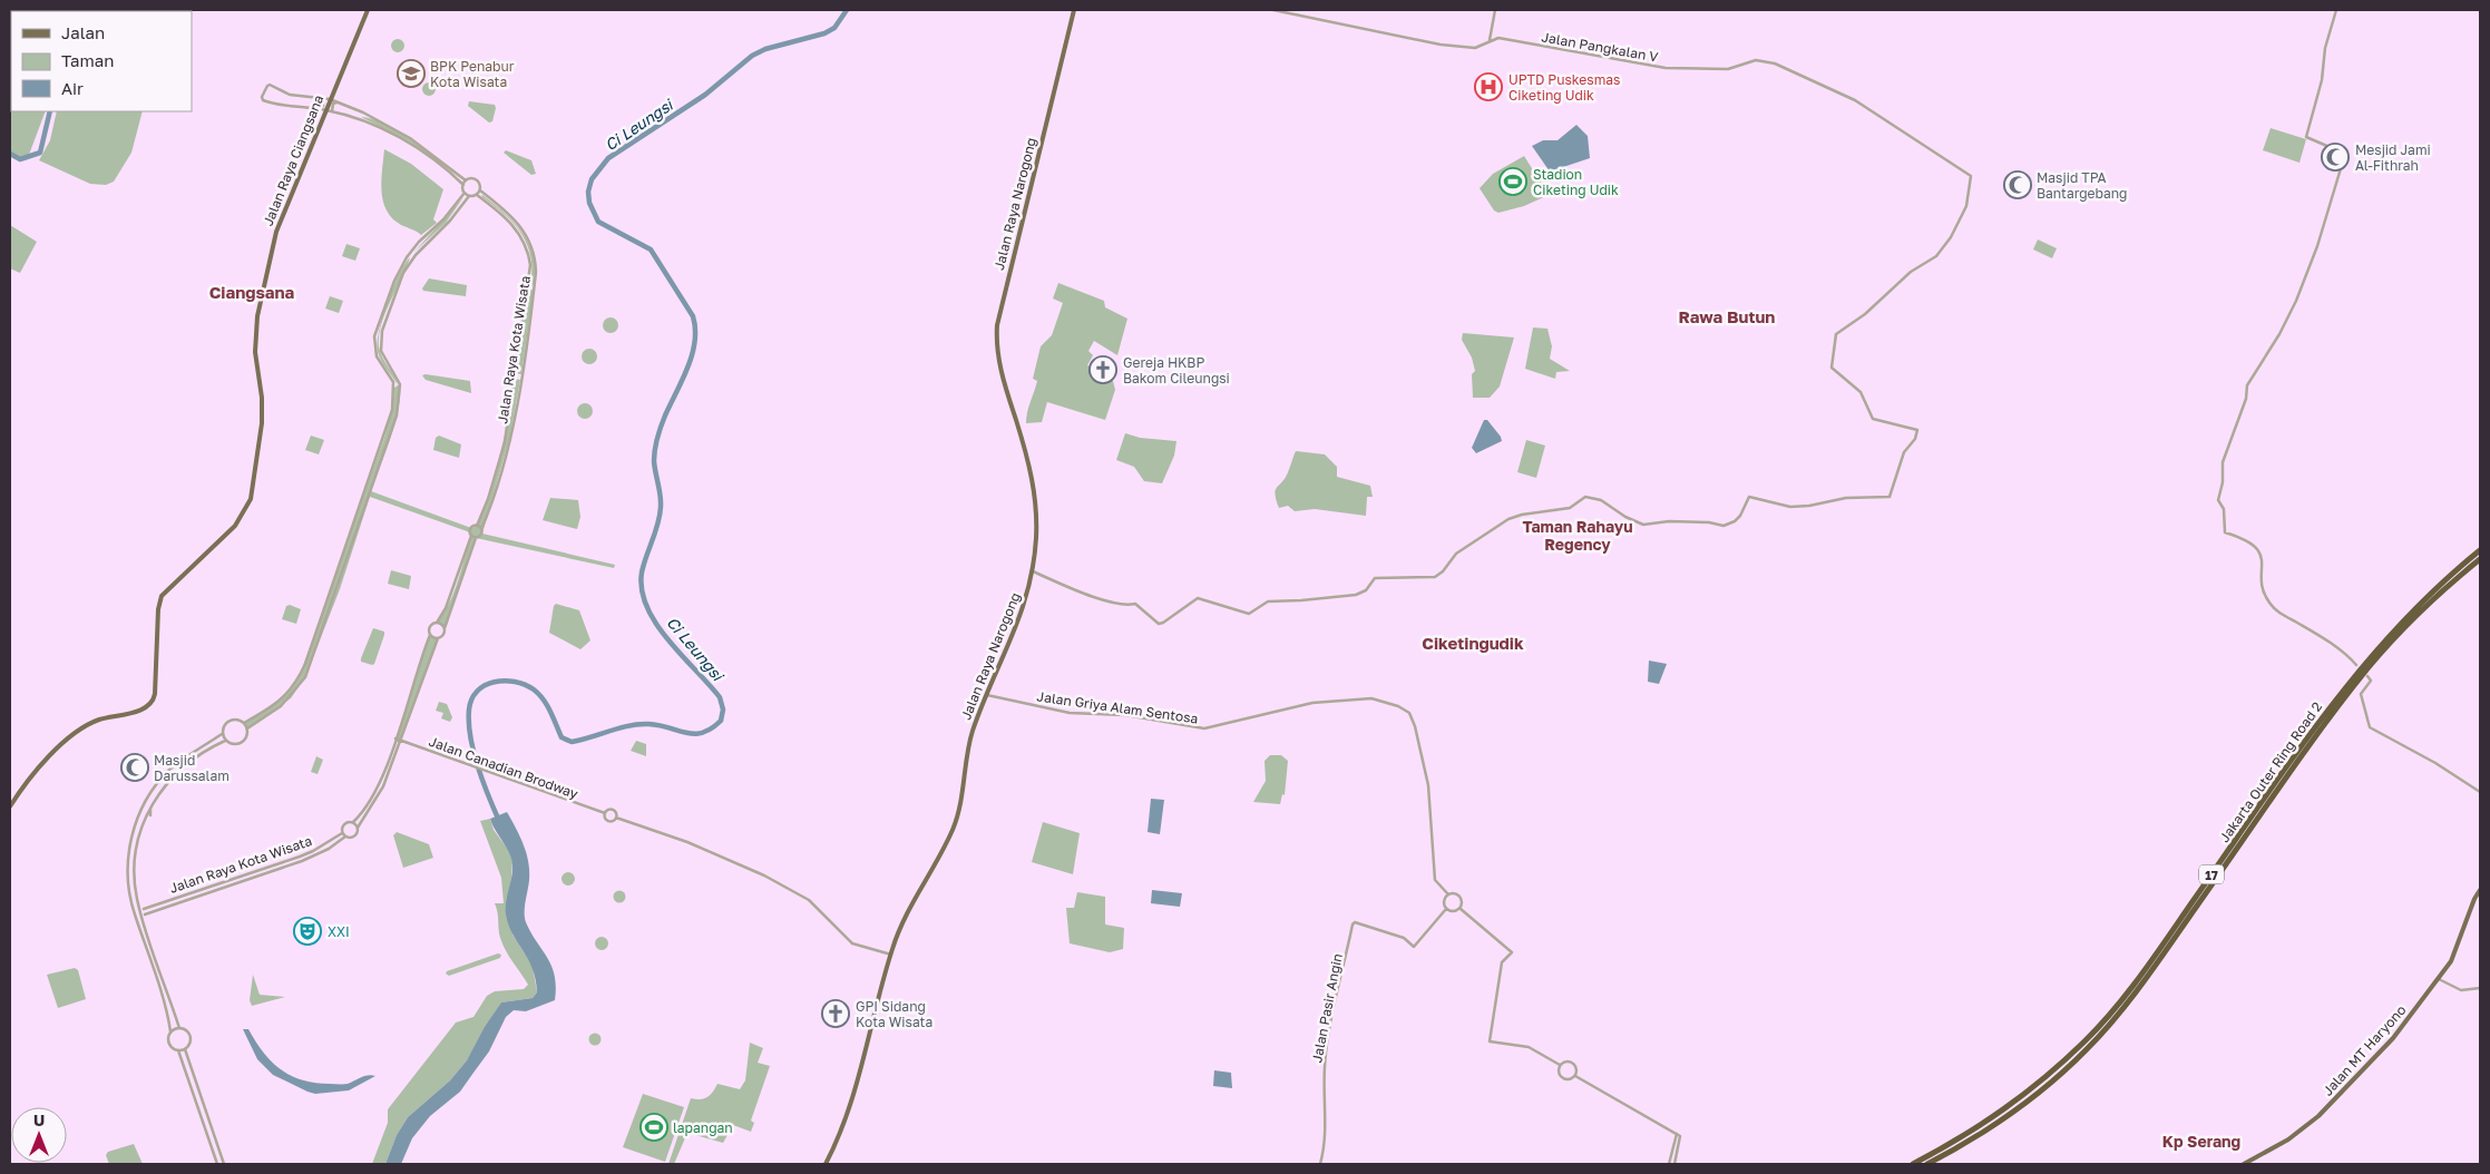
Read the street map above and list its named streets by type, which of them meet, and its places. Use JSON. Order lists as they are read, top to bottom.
{
  "streets": {
    "highway": ["Jakarta Outer Ring Road 2", "17"],
    "main road": ["Jalan Raya Ciangsana", "Jalan Raya Narogong", "Jalan MT Haryono"],
    "street": [
      "Jalan Pangkalan V",
      "Jalan Raya Kota Wisata",
      "Jalan Griya Alam Sentosa",
      "Jalan Canadian Brodway",
      "Jalan Pasir Angin"
    ]
  },
  "crossings": [
    ["Jalan Pangkalan V", "Jalan Raya Narogong"],
    ["Jalan Raya Narogong", "Jalan Griya Alam Sentosa"],
    ["Jalan Griya Alam Sentosa", "Jalan Pasir Angin"]
  ],
  "districts": [
    "Ciangsana",
    "Rawa Butun",
    "Taman Rahayu Regency",
    "Ciketingudik",
    "Kp Serang"
  ],
  "water": ["Ci Leungsi"],
  "places": {
    "school or university": ["BPK Penabur Kota Wisata"],
    "hospital": ["UPTD Puskesmas Ciketing Udik"],
    "mosque": ["Mesjid Jami Al-Fithrah", "Masjid TPA Bantargebang", "Masjid Darussalam"],
    "sports": ["Stadion Ciketing Udik", "lapangan"],
    "church": ["Gereja HKBP Bakom Cileungsi", "GPI Sidang Kota Wisata"],
    "theatre": ["XXI"]
  },
  "legend": ["Jalan", "Taman", "Air"],
  "north": "top"
}
